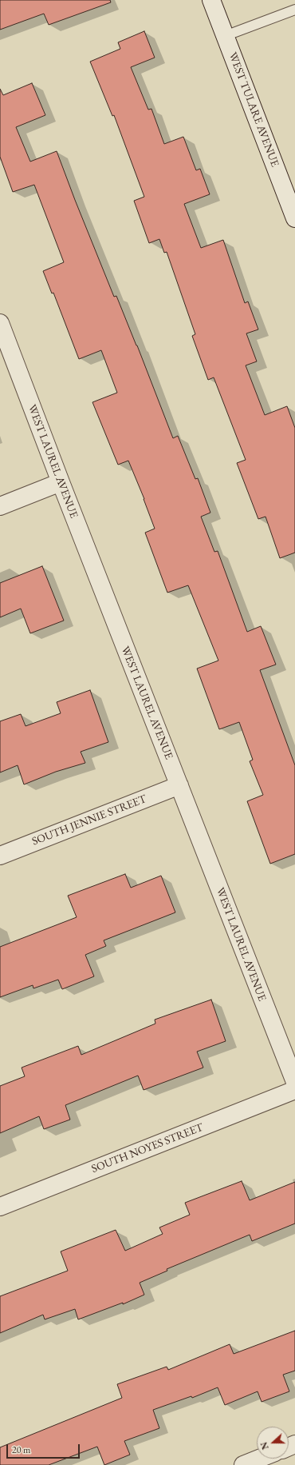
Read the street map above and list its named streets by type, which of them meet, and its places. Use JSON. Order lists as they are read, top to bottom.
{
  "streets": {
    "street": [
      "WEST TULARE AVENUE",
      "WEST LAUREL AVENUE",
      "SOUTH JENNIE STREET",
      "SOUTH NOYES STREET"
    ]
  },
  "crossings": [
    ["WEST LAUREL AVENUE", "SOUTH JENNIE STREET"]
  ],
  "scale_bar": "20 m",
  "north": "left"
}
